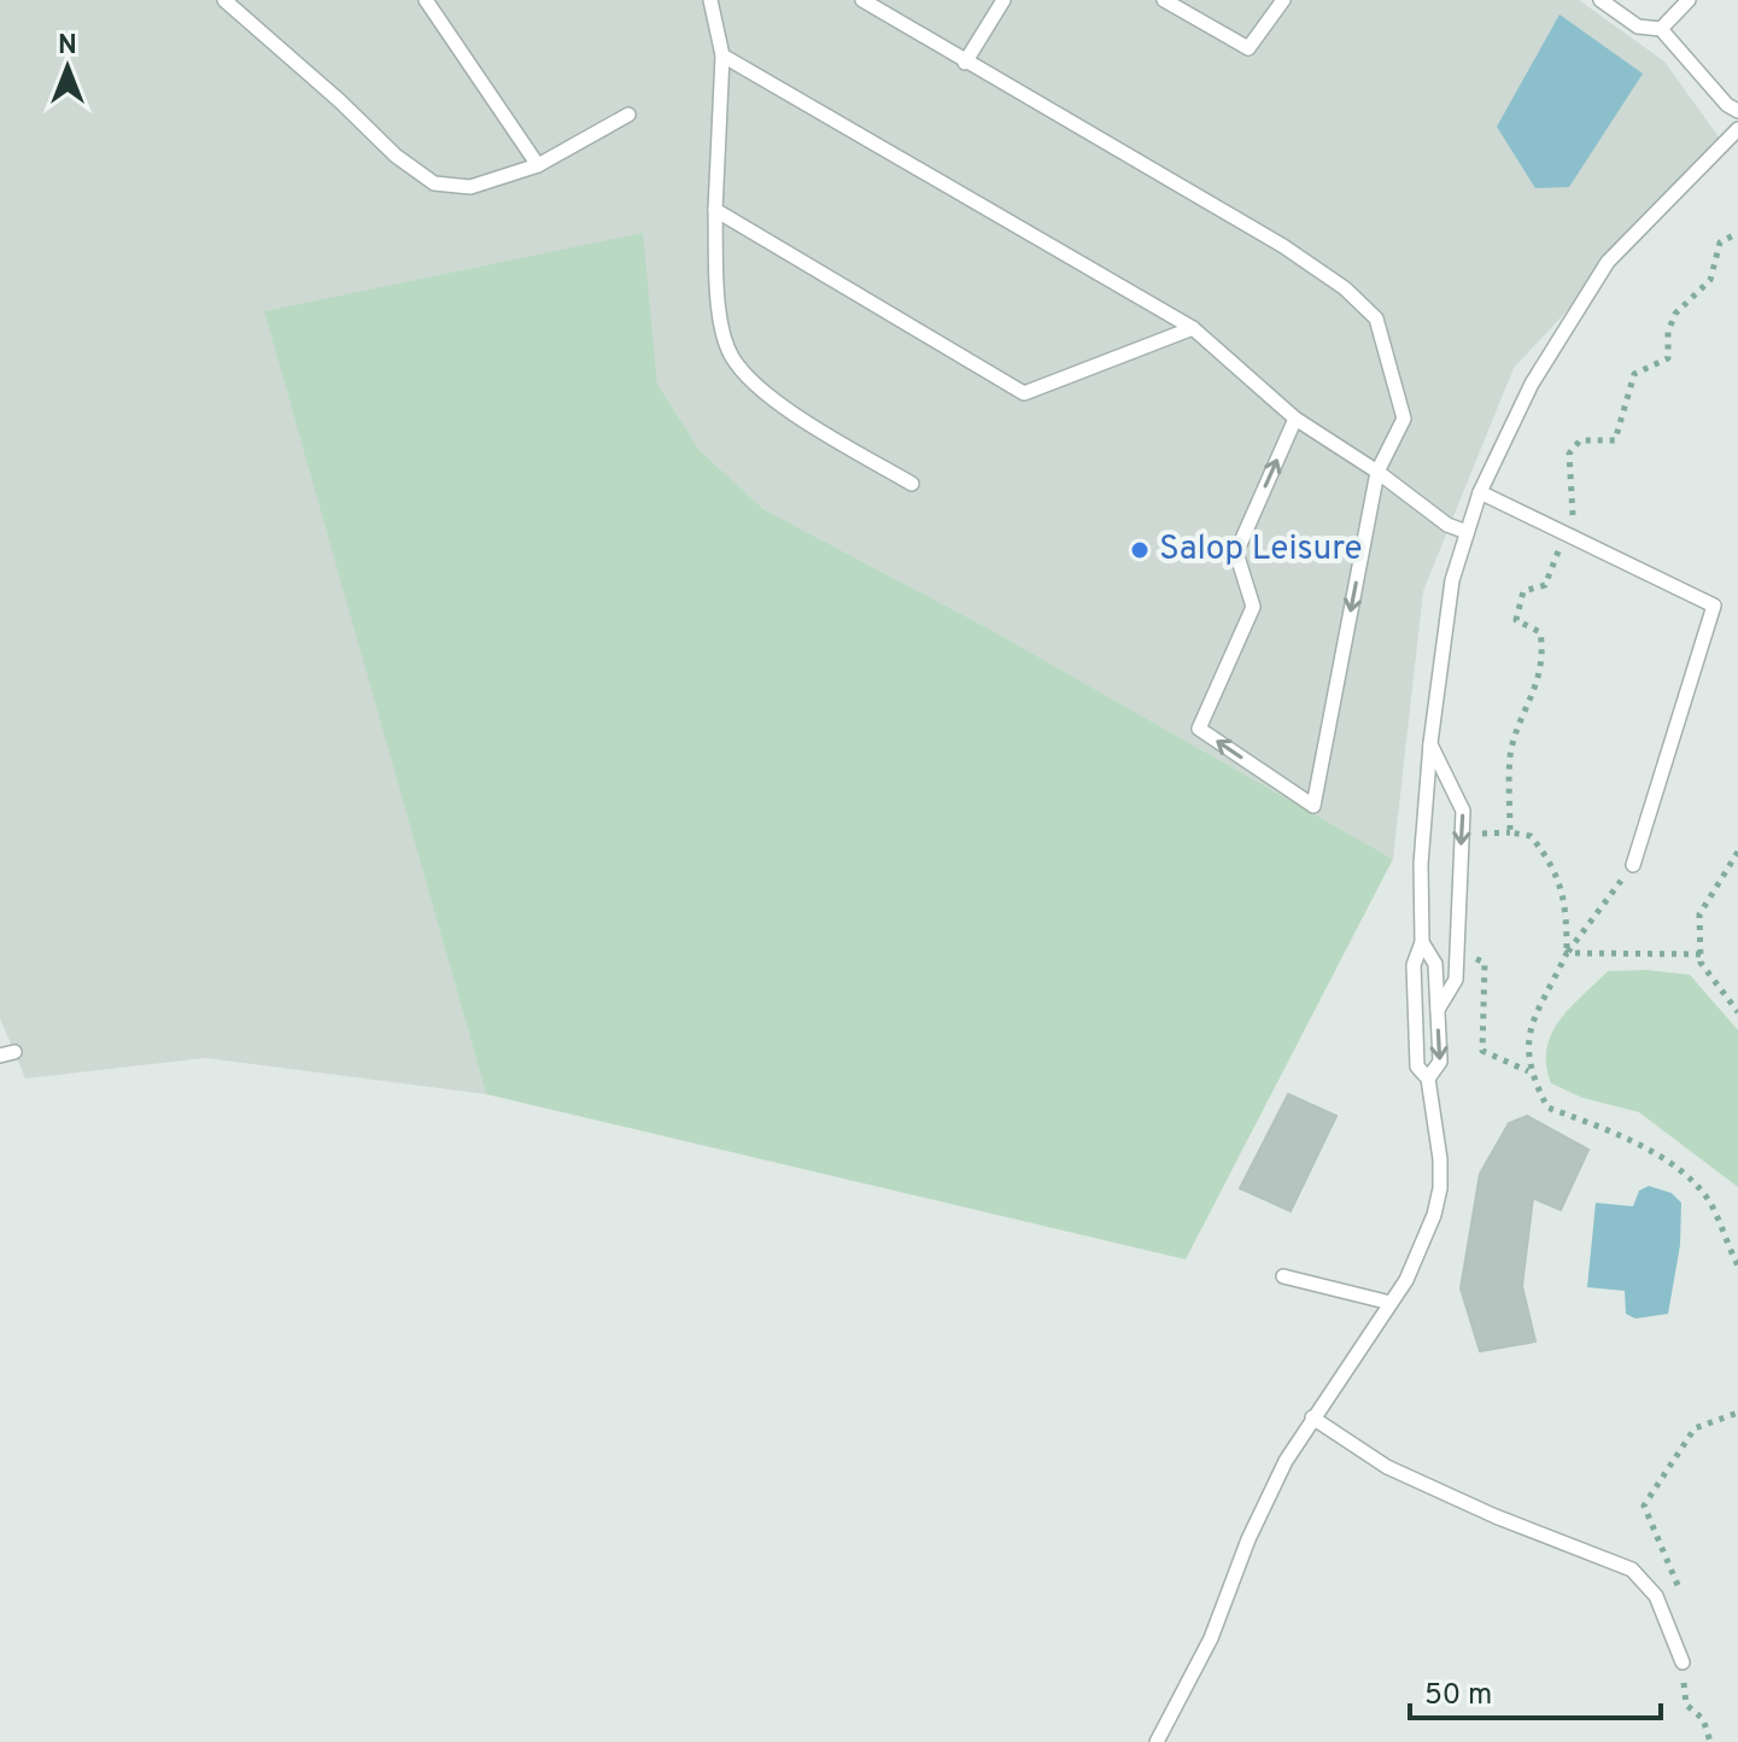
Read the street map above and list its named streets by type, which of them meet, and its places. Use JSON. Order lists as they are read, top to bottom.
{
  "places": ["Salop Leisure"],
  "scale_bar": "50 m",
  "north": "top"
}
